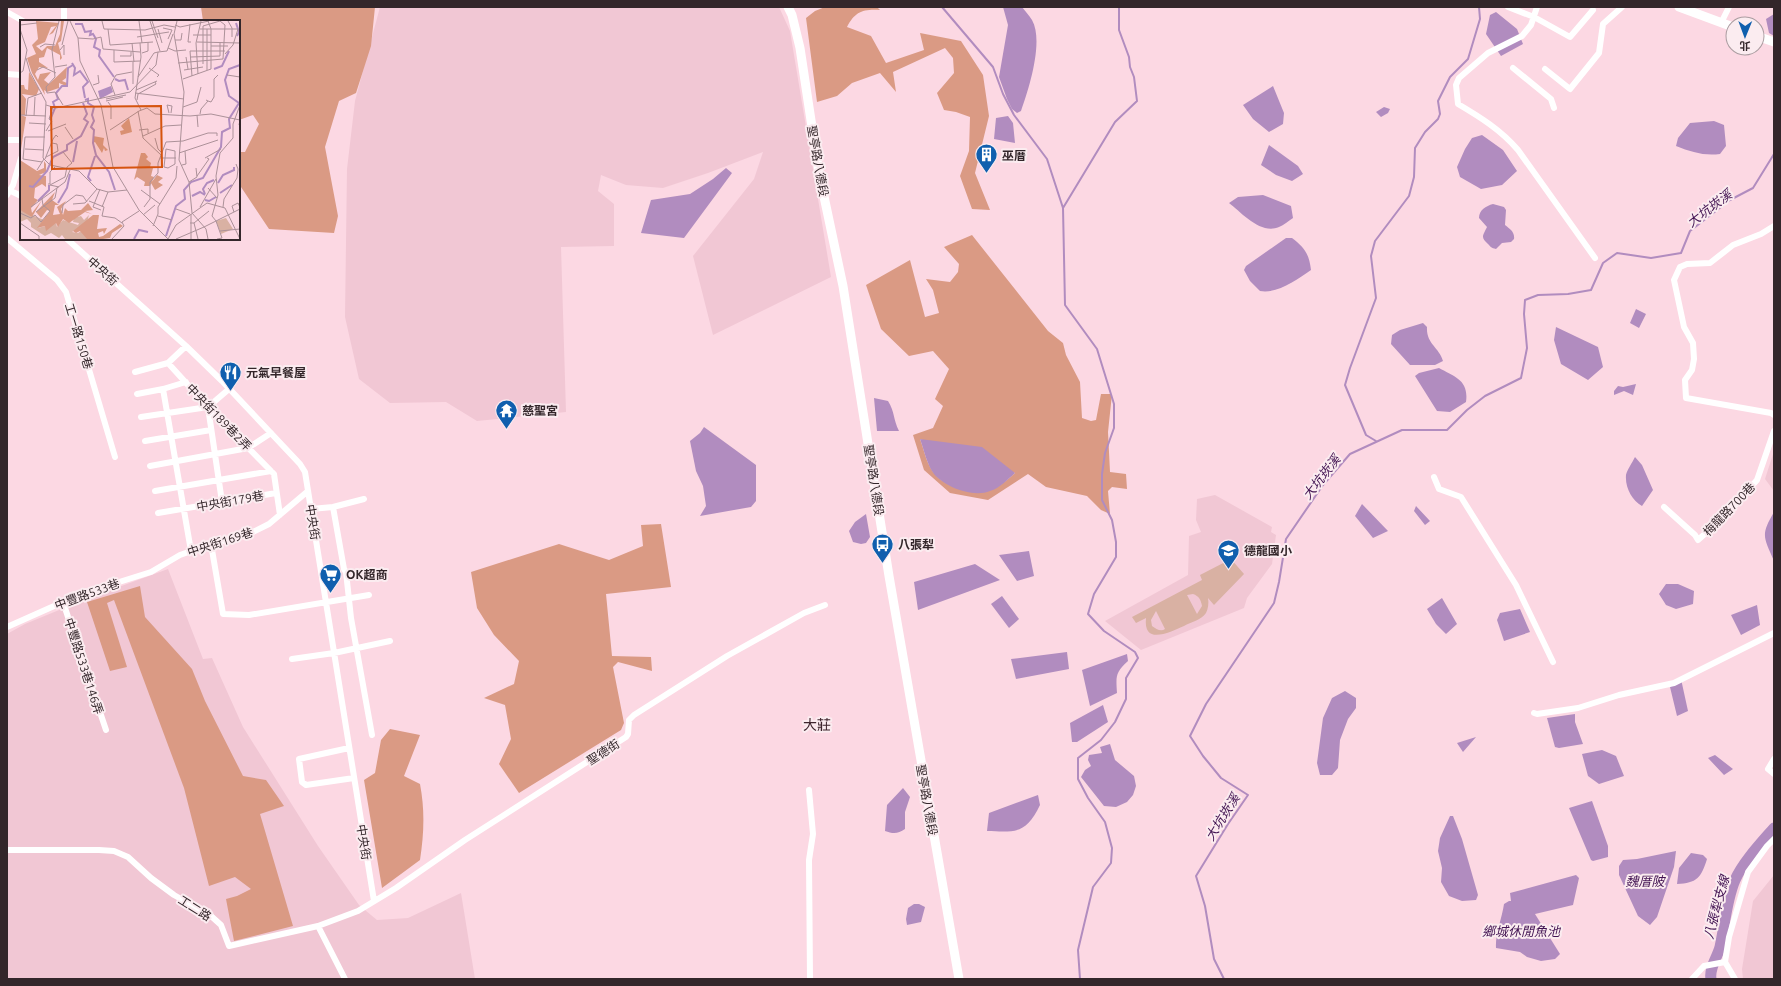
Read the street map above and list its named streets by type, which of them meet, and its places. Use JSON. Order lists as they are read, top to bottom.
{
  "streets": {
    "street": [
      "聖亭路八德段",
      "中央街",
      "工一路150巷",
      "中央街189巷2弄",
      "中央街179巷",
      "梅龍路700巷",
      "中央街169巷",
      "中豐路533巷",
      "中豐路533巷146弄",
      "聖德街",
      "工二路"
    ]
  },
  "crossings": [
    ["中央街", "中央街169巷"],
    ["中央街", "聖德街"],
    ["中央街", "工二路"],
    ["中央街169巷", "中豐路533巷"],
    ["中豐路533巷", "中豐路533巷146弄"],
    ["聖德街", "工二路"]
  ],
  "districts": ["大莊"],
  "water": [
    "大坑崁溪",
    "魏厝陂",
    "八張犁支線",
    "鄉城休閒魚池"
  ],
  "places": {
    "building": ["巫厝"],
    "restaurant": ["元氣早餐屋"],
    "temple": ["慈聖宮"],
    "bus stop": ["八張犁"],
    "school or university": ["德龍國小"],
    "supermarket": ["OK超商"]
  },
  "north": "bottom"
}
